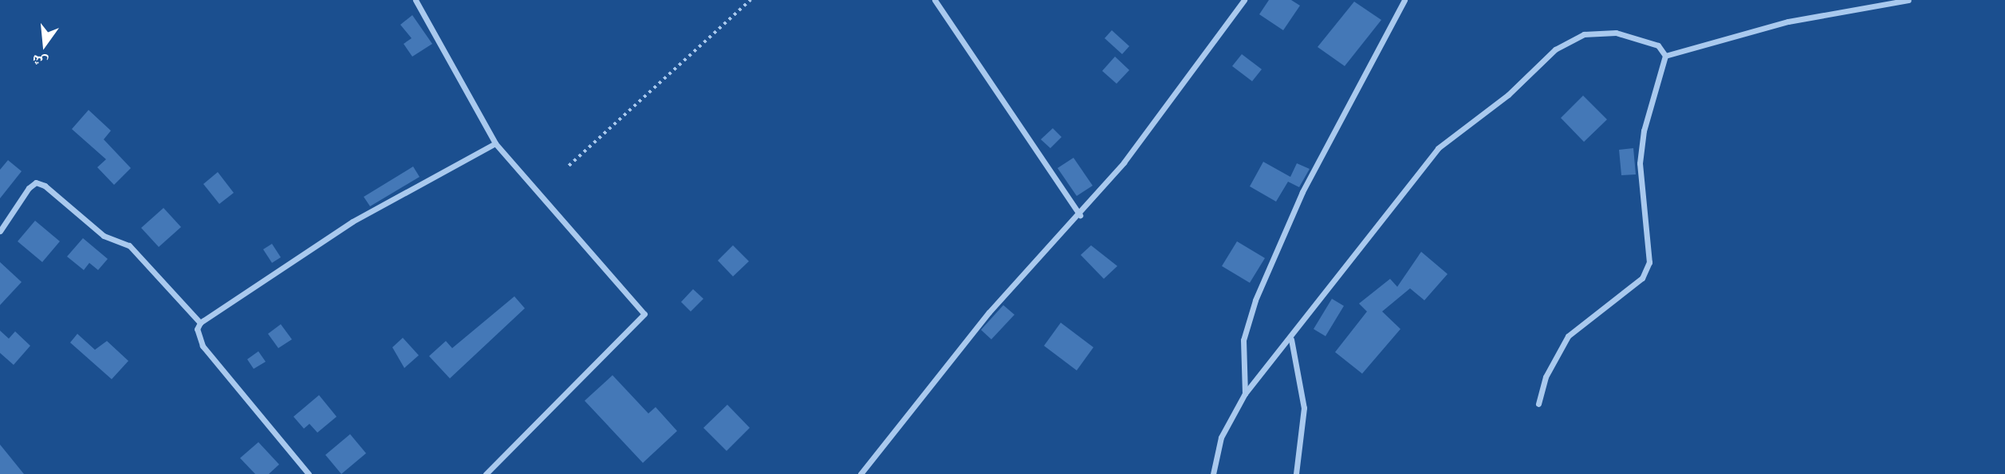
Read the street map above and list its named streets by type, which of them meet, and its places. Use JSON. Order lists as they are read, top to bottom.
{
  "north": "bottom"
}
